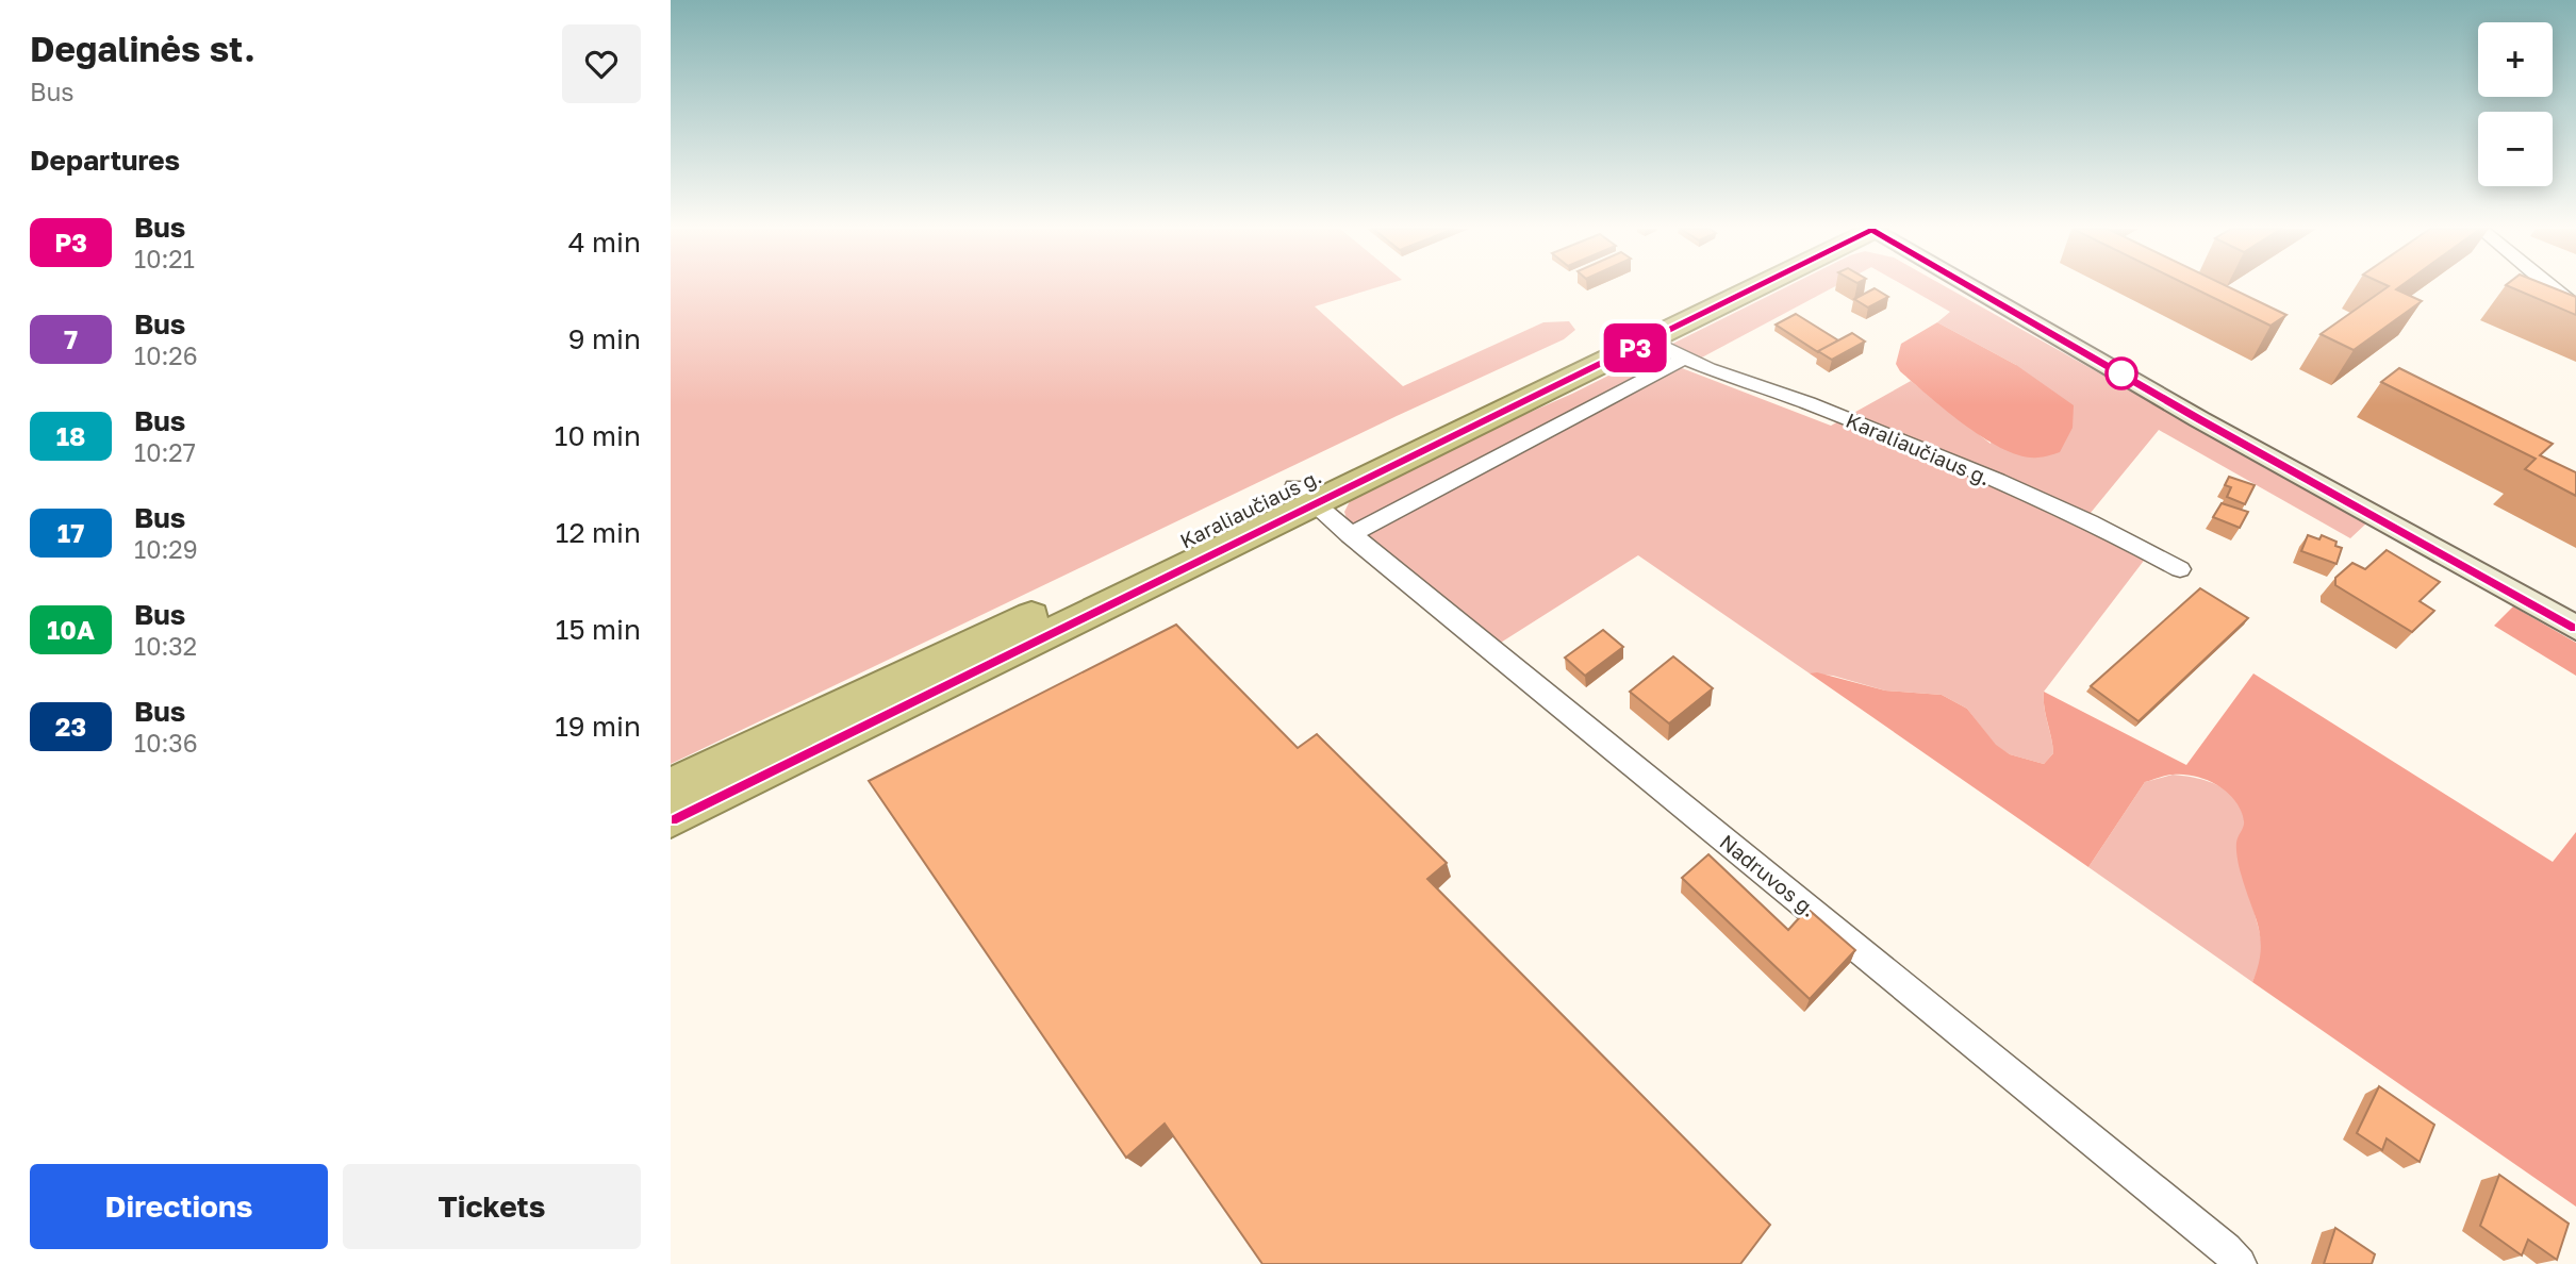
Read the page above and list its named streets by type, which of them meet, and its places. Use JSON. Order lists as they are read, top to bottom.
{
  "streets": {
    "highway": ["Karaliaučiaus g."],
    "street": ["Nadruvos g."]
  },
  "crossings": [
    ["Karaliaučiaus g.", "Nadruvos g."]
  ],
  "lines": ["bus line P3"],
  "page": {
    "heading": [
      ["Degalinės st.", "Bus"],
      "Departures"
    ],
    "on_map": "P3",
    "map_buttons": ["+", "−"],
    "list": [
      {
        "mark": "P3",
        "name": "Bus",
        "note": "10:21",
        "value": "4 min"
      },
      {
        "mark": "7",
        "name": "Bus",
        "note": "10:26",
        "value": "9 min"
      },
      {
        "mark": "18",
        "name": "Bus",
        "note": "10:27",
        "value": "10 min"
      },
      {
        "mark": "17",
        "name": "Bus",
        "note": "10:29",
        "value": "12 min"
      },
      {
        "mark": "10A",
        "name": "Bus",
        "note": "10:32",
        "value": "15 min"
      },
      {
        "mark": "23",
        "name": "Bus",
        "note": "10:36",
        "value": "19 min"
      }
    ],
    "buttons": ["Directions", "Tickets"]
  }
}
